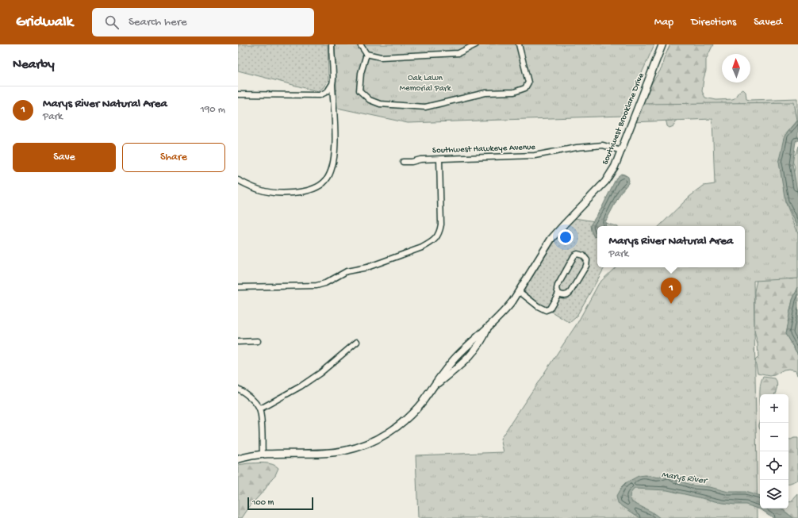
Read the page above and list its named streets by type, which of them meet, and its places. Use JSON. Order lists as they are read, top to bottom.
{
  "streets": {
    "street": ["Southwest Brooklane Drive", "Southwest Hawkeye Avenue"]
  },
  "crossings": [
    ["Southwest Brooklane Drive", "Southwest Hawkeye Avenue"]
  ],
  "water": ["Marys River"],
  "parks": ["Oak Lawn Memorial Park"],
  "scale_bar": "100 m",
  "north": "top",
  "page": {
    "header": "Gridwalk",
    "search": "Search here",
    "nav": ["Map", "Directions", "Saved"],
    "heading": "Nearby",
    "list": [
      {
        "mark": "1",
        "name": "Marys River Natural Area",
        "note": "Park",
        "value": "190 m"
      }
    ],
    "buttons": ["Save", "Share"],
    "popup": ["Marys River Natural Area", "Park"],
    "pins": "1",
    "map_buttons": ["+", "−"],
    "scale": "100 m"
  }
}
